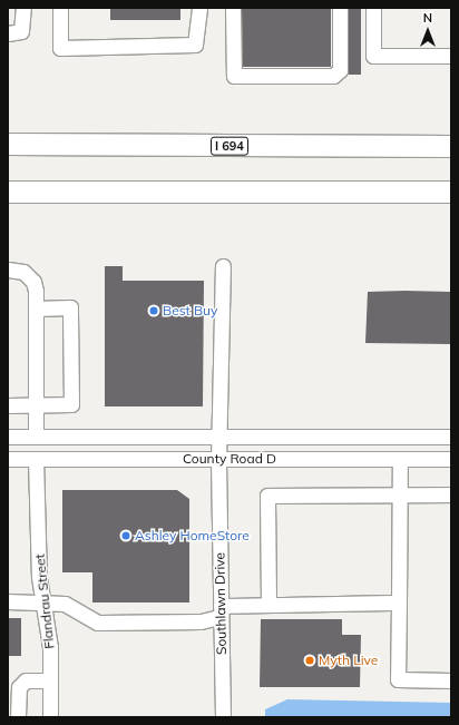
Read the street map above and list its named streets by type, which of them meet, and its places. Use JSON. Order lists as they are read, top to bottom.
{
  "streets": {
    "highway": ["I 694"],
    "street": ["County Road D", "Flandrau Street", "Southlawn Drive"]
  },
  "crossings": [
    ["County Road D", "Flandrau Street"],
    ["County Road D", "Southlawn Drive"]
  ],
  "places": ["Best Buy", "Ashley HomeStore", "Myth Live"],
  "north": "top"
}
